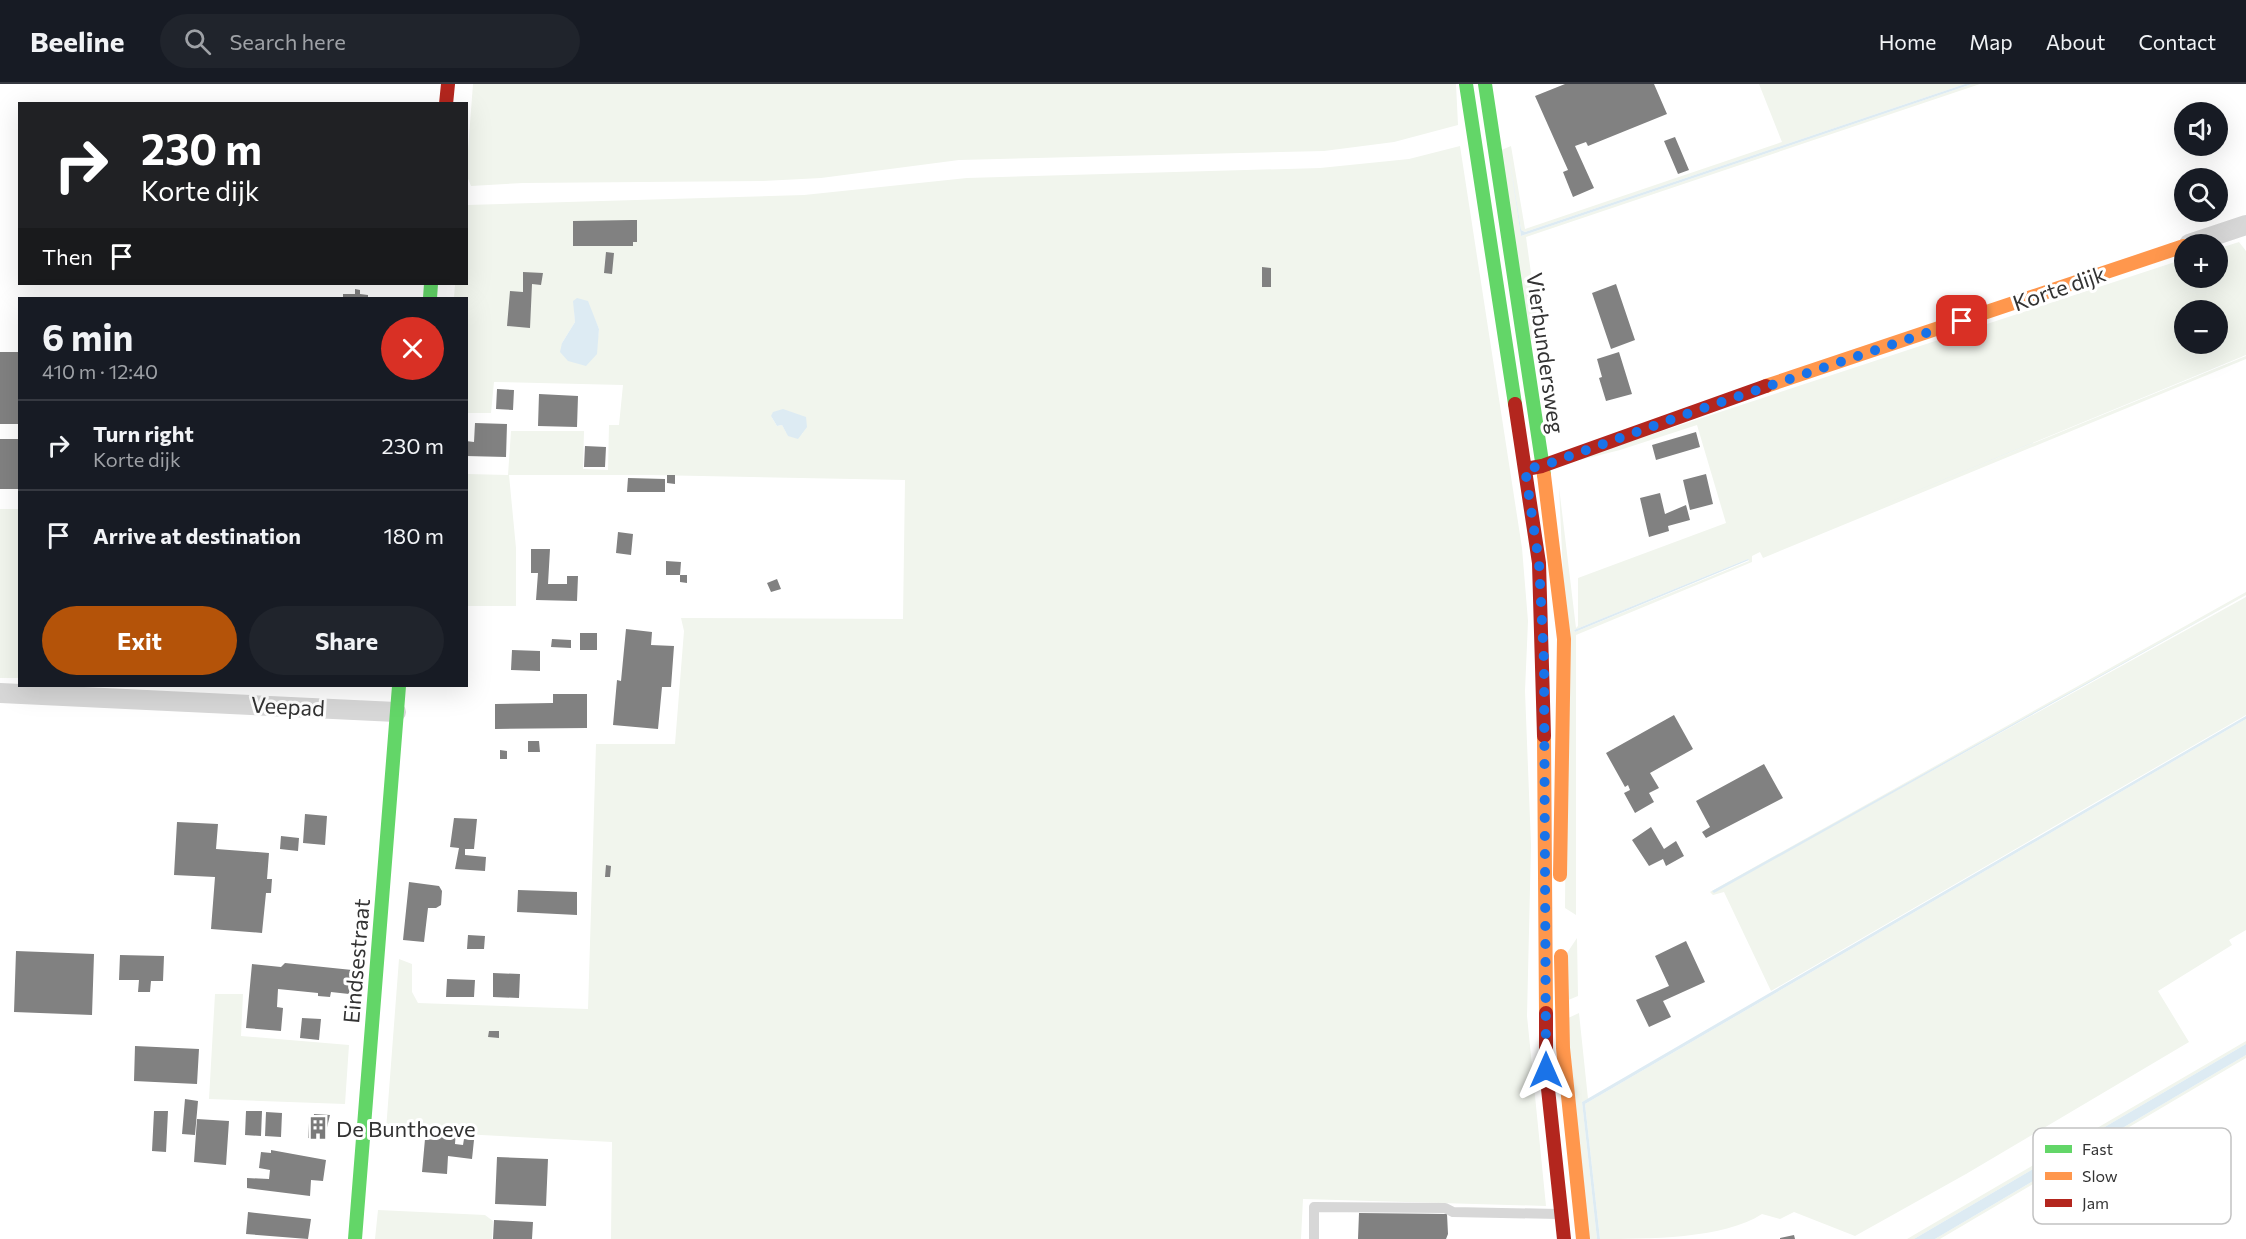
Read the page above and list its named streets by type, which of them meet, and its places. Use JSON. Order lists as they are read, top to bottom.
{
  "streets": {
    "street": [
      "Korte dijk",
      "Vierbundersweg",
      "Veepad",
      "Eindsestraat"
    ]
  },
  "crossings": [
    ["Korte dijk", "Vierbundersweg"],
    ["Veepad", "Eindsestraat"]
  ],
  "places": {
    "building": ["De Bunthoeve"]
  },
  "legend": ["Fast", "Slow", "Jam"],
  "page": {
    "header": "Beeline",
    "search": "Search here",
    "nav": [
      "Home",
      "Map",
      "About",
      "Contact"
    ],
    "map_buttons": ["+", "−"],
    "turn": ["230 m", "Korte dijk"],
    "then": "Then",
    "heading": ["6 min", "410 m · 12:40"],
    "list": [
      {
        "name": "Turn right",
        "note": "Korte dijk",
        "value": "230 m"
      },
      {
        "name": "Arrive at destination",
        "value": "180 m"
      }
    ],
    "buttons": ["Exit", "Share"]
  }
}
